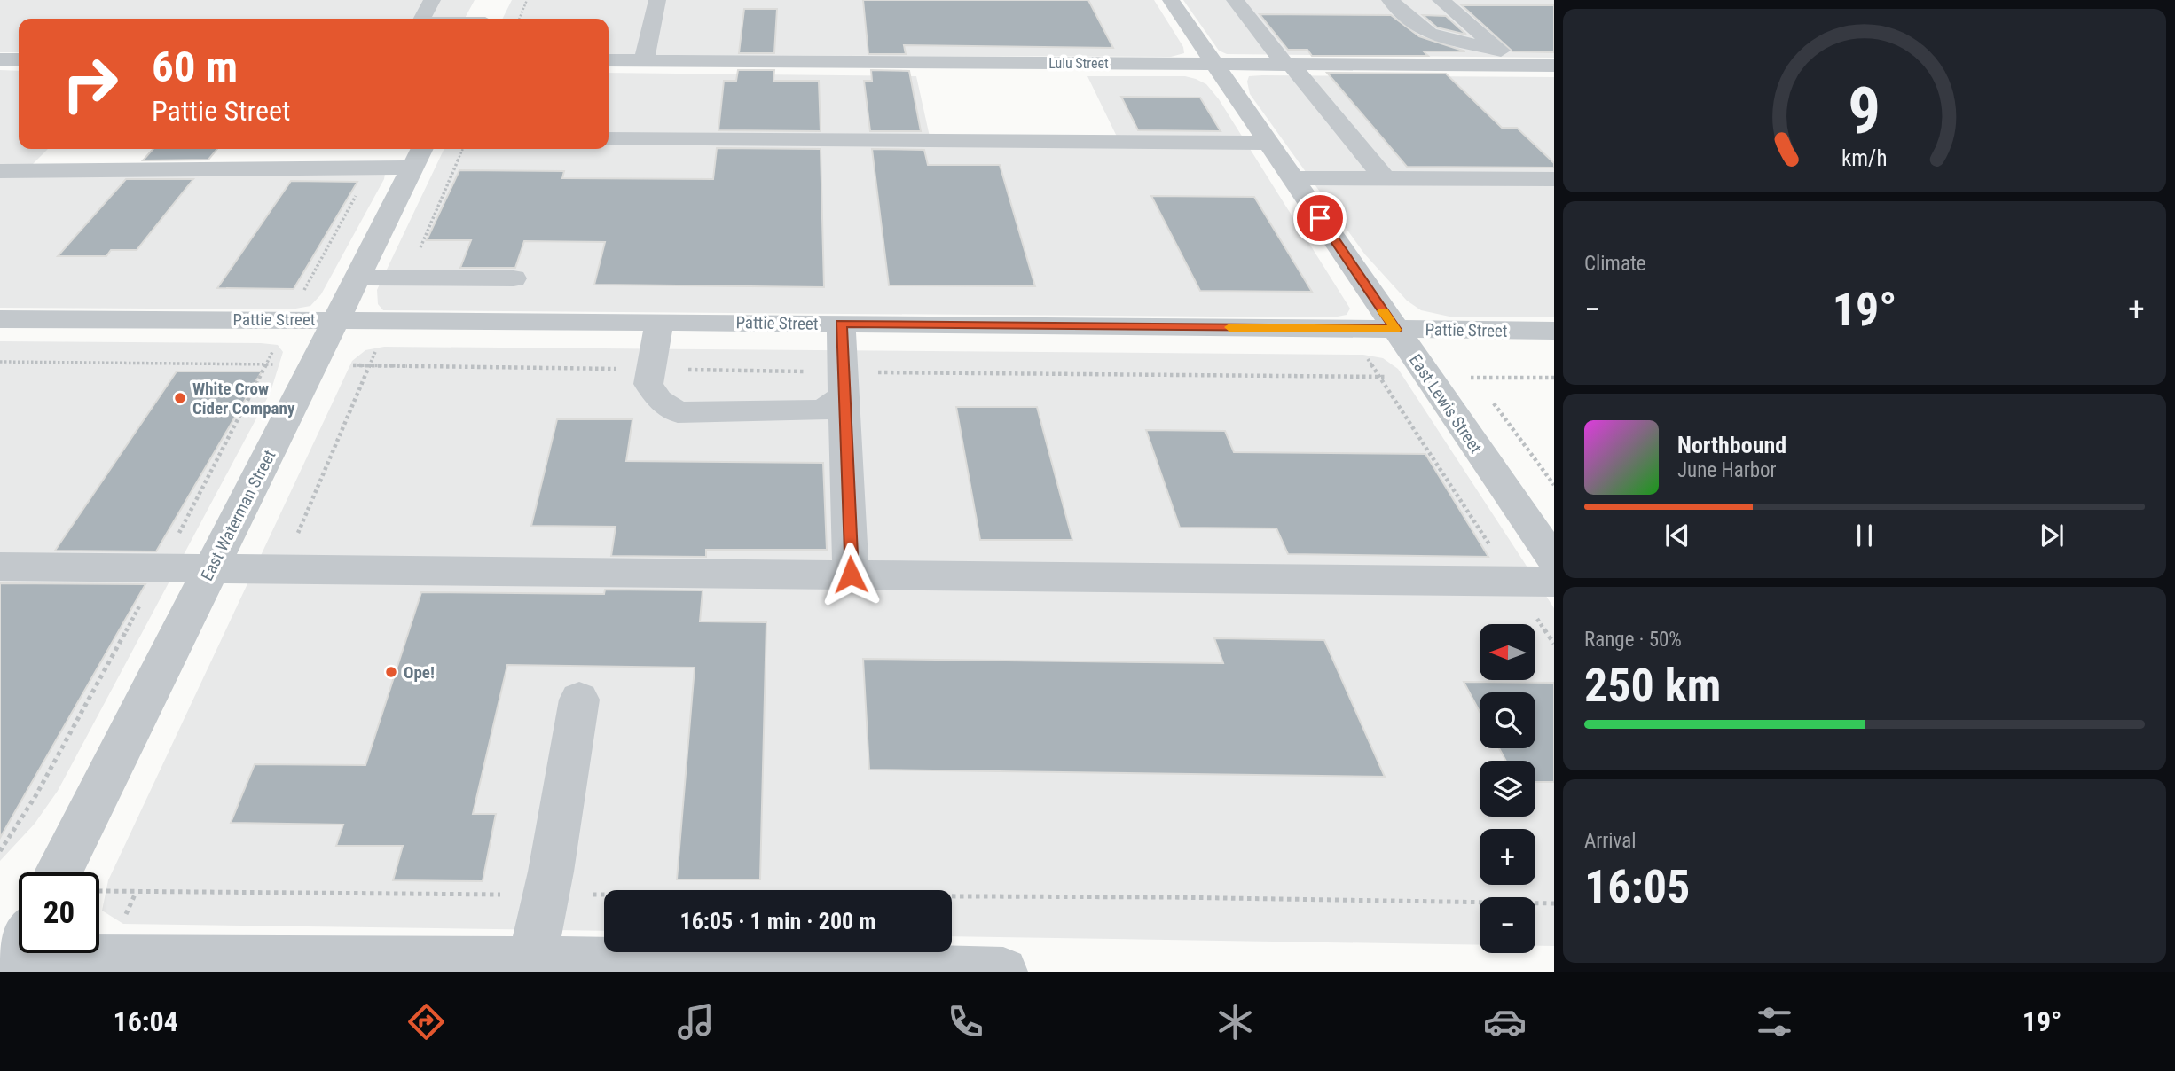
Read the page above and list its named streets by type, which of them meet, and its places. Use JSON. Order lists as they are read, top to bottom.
{
  "streets": {
    "street": [
      "Lulu Street",
      "Pattie Street",
      "East Lewis Street",
      "East Waterman Street"
    ]
  },
  "crossings": [
    ["Lulu Street", "East Lewis Street"],
    ["Pattie Street", "East Lewis Street"],
    ["Pattie Street", "East Waterman Street"]
  ],
  "places": ["White Crow Cider Company", "Ope!"],
  "north": "left",
  "page": {
    "turn": ["60 m", "Pattie Street"],
    "tile": [
      "Climate",
      ["Range · 50%", "250 km"],
      ["Arrival", "16:05"]
    ],
    "heat": ["−", "19°", "+"],
    "song": ["Northbound", "June Harbor"],
    "map_buttons": ["+", "−"],
    "limit": "20",
    "trip": "16:05 · 1 min · 200 m",
    "tabs": ["16:04", "19°"],
    "gauge": ["9", "km/h"]
  }
}
